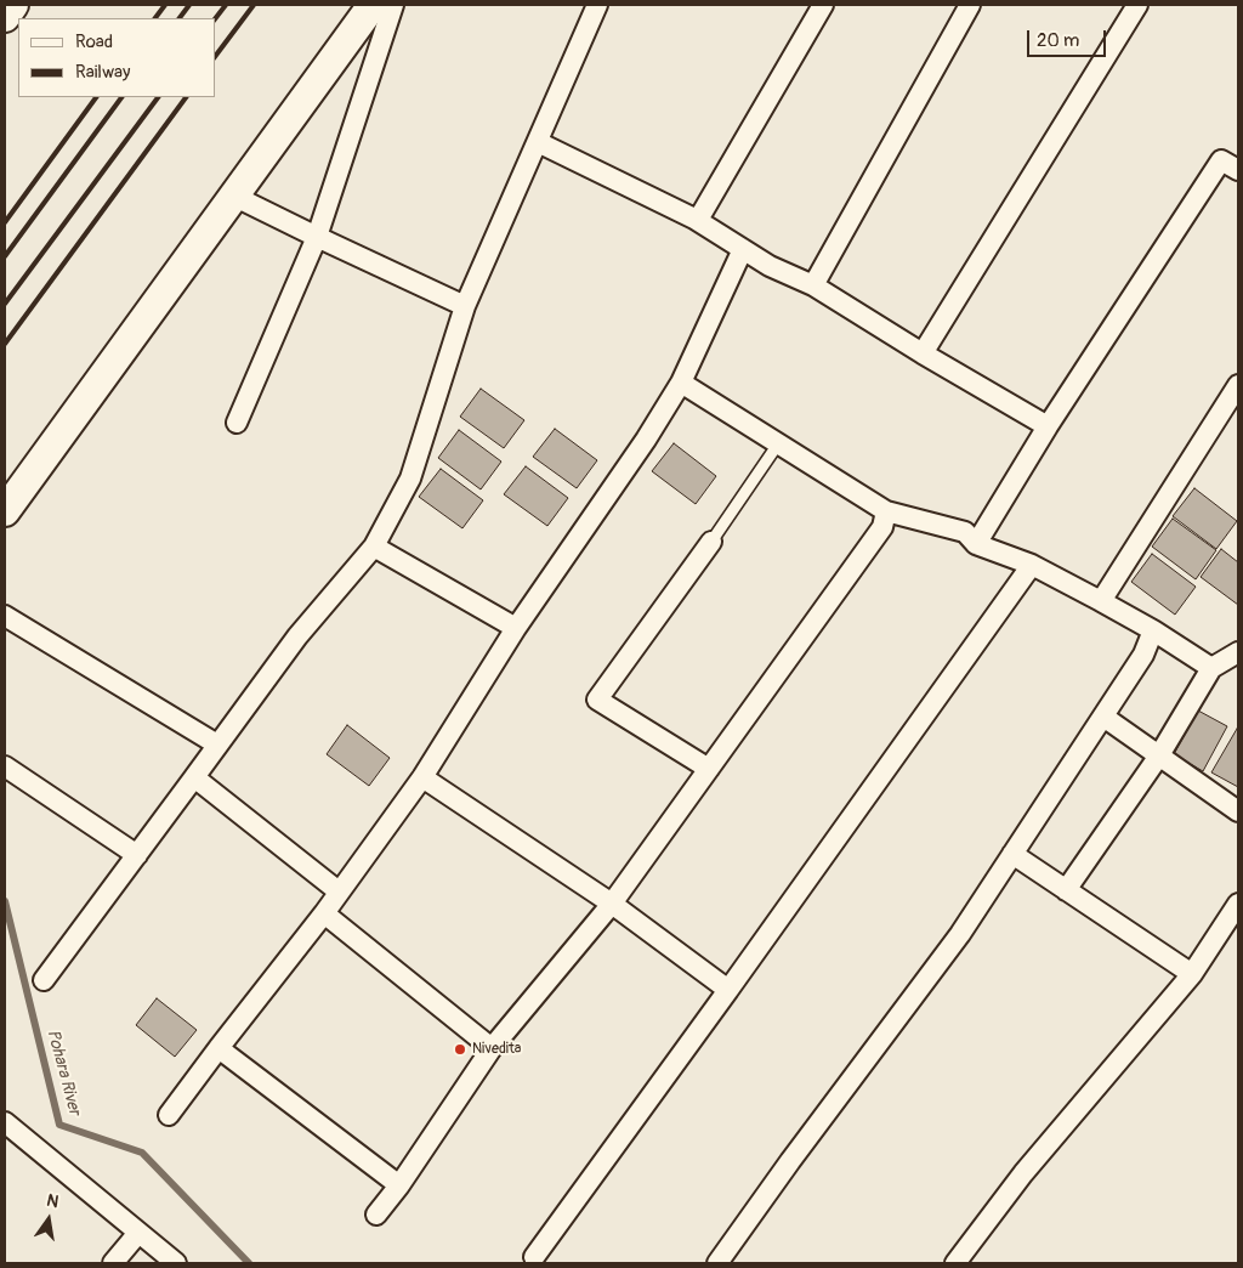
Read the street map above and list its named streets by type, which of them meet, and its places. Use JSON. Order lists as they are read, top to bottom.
{
  "water": ["Pohara River"],
  "places": ["Nivedita"],
  "legend": ["Road", "Railway"],
  "scale_bar": "20 m",
  "north": "top"
}
